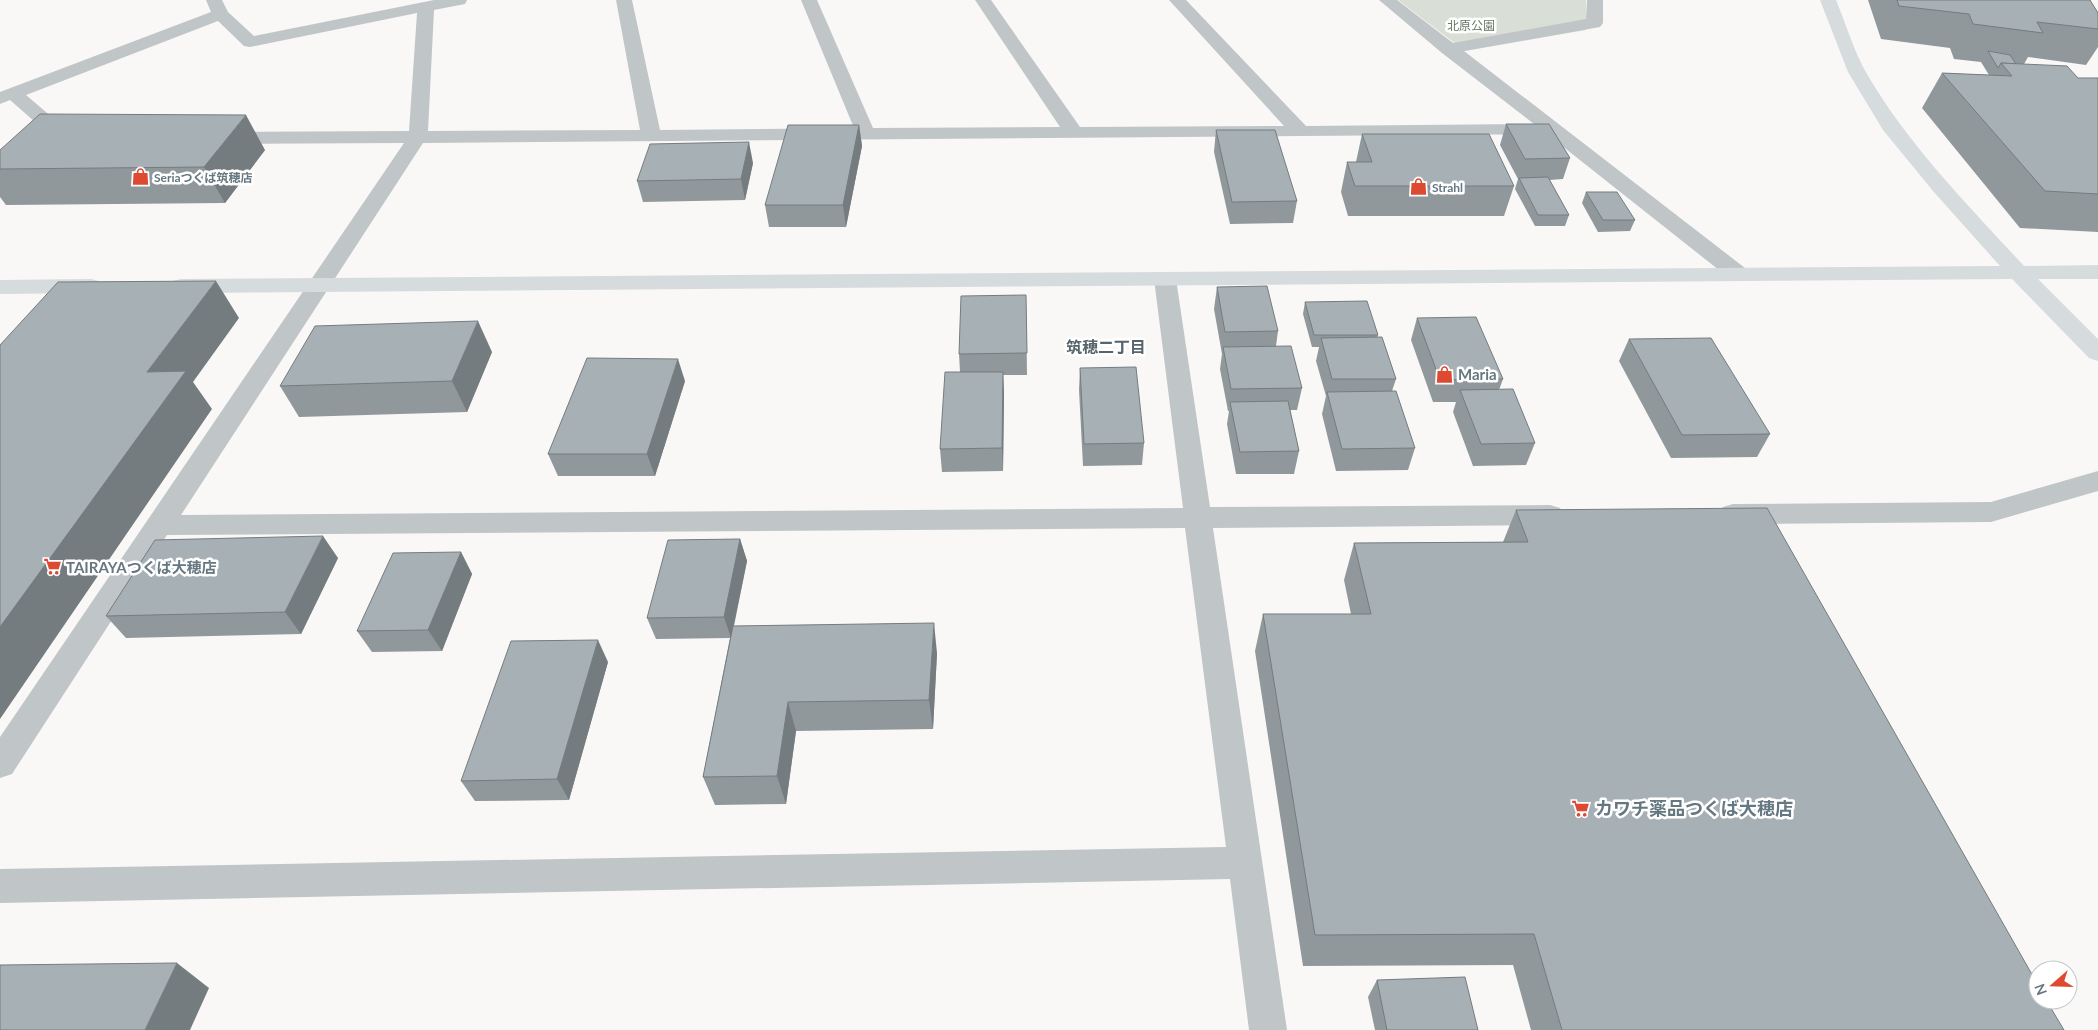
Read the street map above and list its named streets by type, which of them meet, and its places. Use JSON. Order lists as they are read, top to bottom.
{
  "districts": ["筑穂二丁目"],
  "parks": ["北原公園"],
  "places": {
    "shop": ["Seriaつくば筑穂店", "Strahl", "Maria"],
    "supermarket": ["TAIRAYAつくば大穂店", "カワチ薬品つくば大穂店"]
  },
  "north": "left"
}
